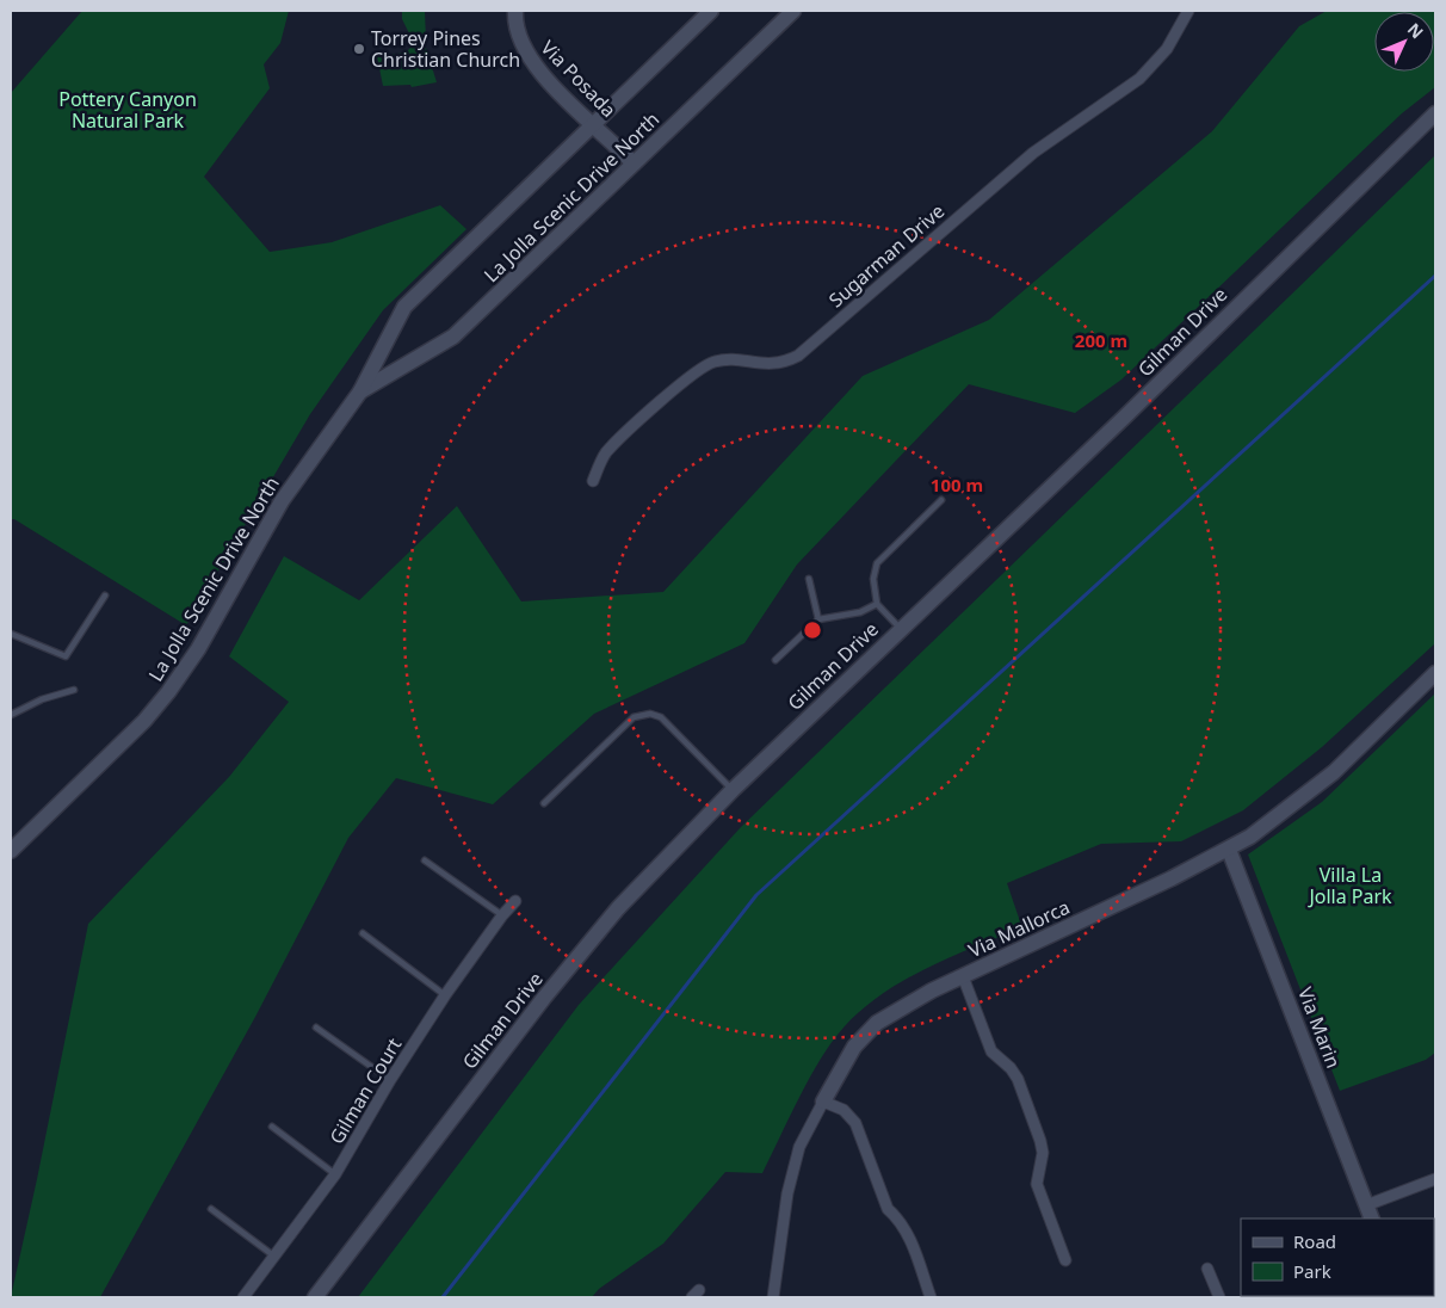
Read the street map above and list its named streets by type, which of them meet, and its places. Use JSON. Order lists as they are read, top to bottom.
{
  "streets": {
    "main road": [
      "Via Posada",
      "La Jolla Scenic Drive North",
      "Gilman Drive",
      "Via Mallorca",
      "Via Marin"
    ],
    "street": ["Sugarman Drive", "Gilman Court"]
  },
  "crossings": [
    ["Via Posada", "La Jolla Scenic Drive North"],
    ["Via Mallorca", "Via Marin"]
  ],
  "parks": ["Pottery Canyon Natural Park", "Villa La Jolla Park"],
  "places": ["Torrey Pines Christian Church"],
  "legend": ["Road", "Park"],
  "north": "top right",
  "rings": ["200 m", "100 m"]
}
